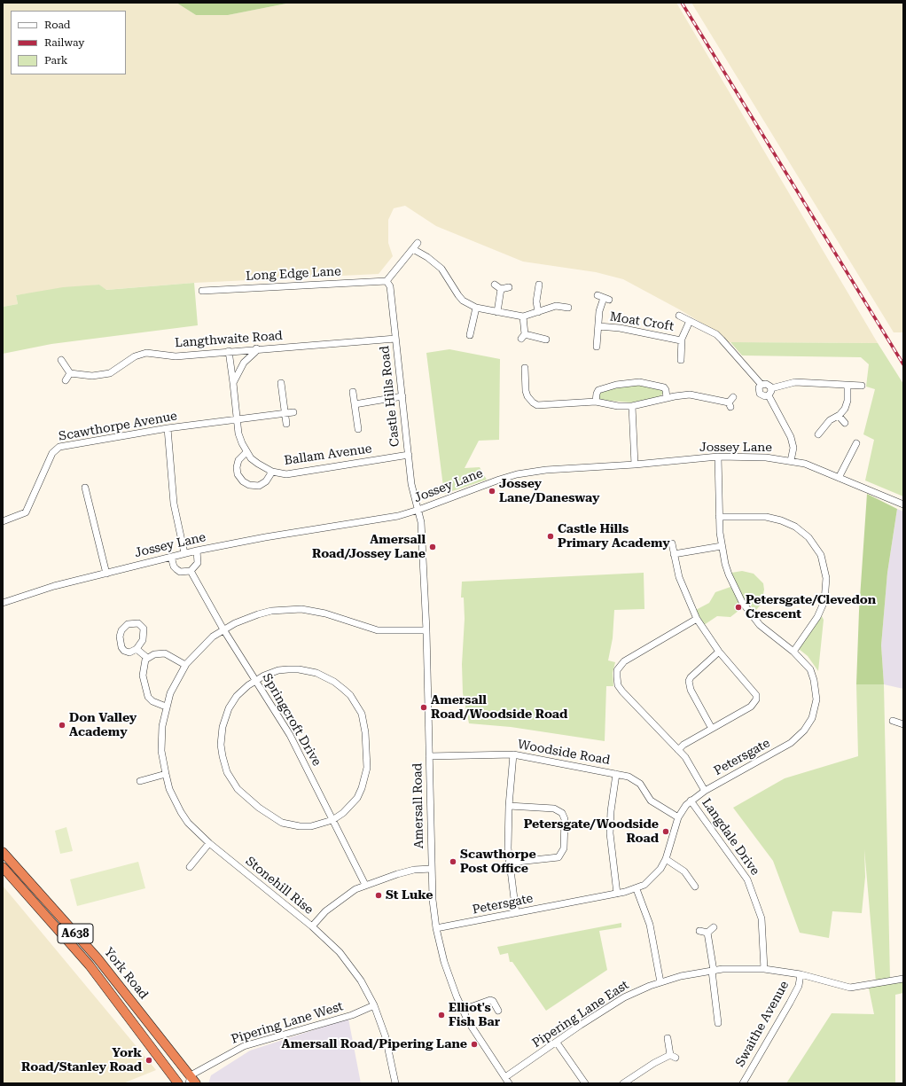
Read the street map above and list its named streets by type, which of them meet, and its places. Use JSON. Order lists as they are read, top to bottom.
{
  "streets": {
    "highway": ["A638", "York Road"],
    "street": [
      "Long Edge Lane",
      "Moat Croft",
      "Langthwaite Road",
      "Castle Hills Road",
      "Scawthorpe Avenue",
      "Jossey Lane",
      "Ballam Avenue",
      "Springcroft Drive",
      "Woodside Road",
      "Petersgate",
      "Amersall Road",
      "Langdale Drive",
      "Stonehill Rise",
      "Pipering Lane East",
      "Pipering Lane West",
      "Swaithe Avenue"
    ]
  },
  "crossings": [
    ["Long Edge Lane", "Castle Hills Road"],
    ["Langthwaite Road", "Castle Hills Road"],
    ["Langthwaite Road", "Ballam Avenue"],
    ["Castle Hills Road", "Jossey Lane"],
    ["Castle Hills Road", "Ballam Avenue"],
    ["Castle Hills Road", "Amersall Road"],
    ["Scawthorpe Avenue", "Ballam Avenue"],
    ["Jossey Lane", "Petersgate"],
    ["Jossey Lane", "Amersall Road"],
    ["Springcroft Drive", "Stonehill Rise"],
    ["Woodside Road", "Petersgate"],
    ["Woodside Road", "Amersall Road"],
    ["Petersgate", "Amersall Road"],
    ["Petersgate", "Langdale Drive"],
    ["Amersall Road", "Stonehill Rise"],
    ["Amersall Road", "Pipering Lane East"],
    ["Langdale Drive", "Pipering Lane East"],
    ["Stonehill Rise", "Pipering Lane West"],
    ["York Road", "Pipering Lane West"],
    ["Pipering Lane East", "Swaithe Avenue"]
  ],
  "places": [
    "Jossey Lane/Danesway",
    "Castle Hills Primary Academy",
    "Amersall Road/Jossey Lane",
    "Petersgate/Clevedon Crescent",
    "Amersall Road/Woodside Road",
    "Don Valley Academy",
    "Petersgate/Woodside Road",
    "Scawthorpe Post Office",
    "St Luke",
    "Elliot's Fish Bar",
    "Amersall Road/Pipering Lane",
    "York Road/Stanley Road"
  ],
  "legend": ["Road", "Railway", "Park"]
}
